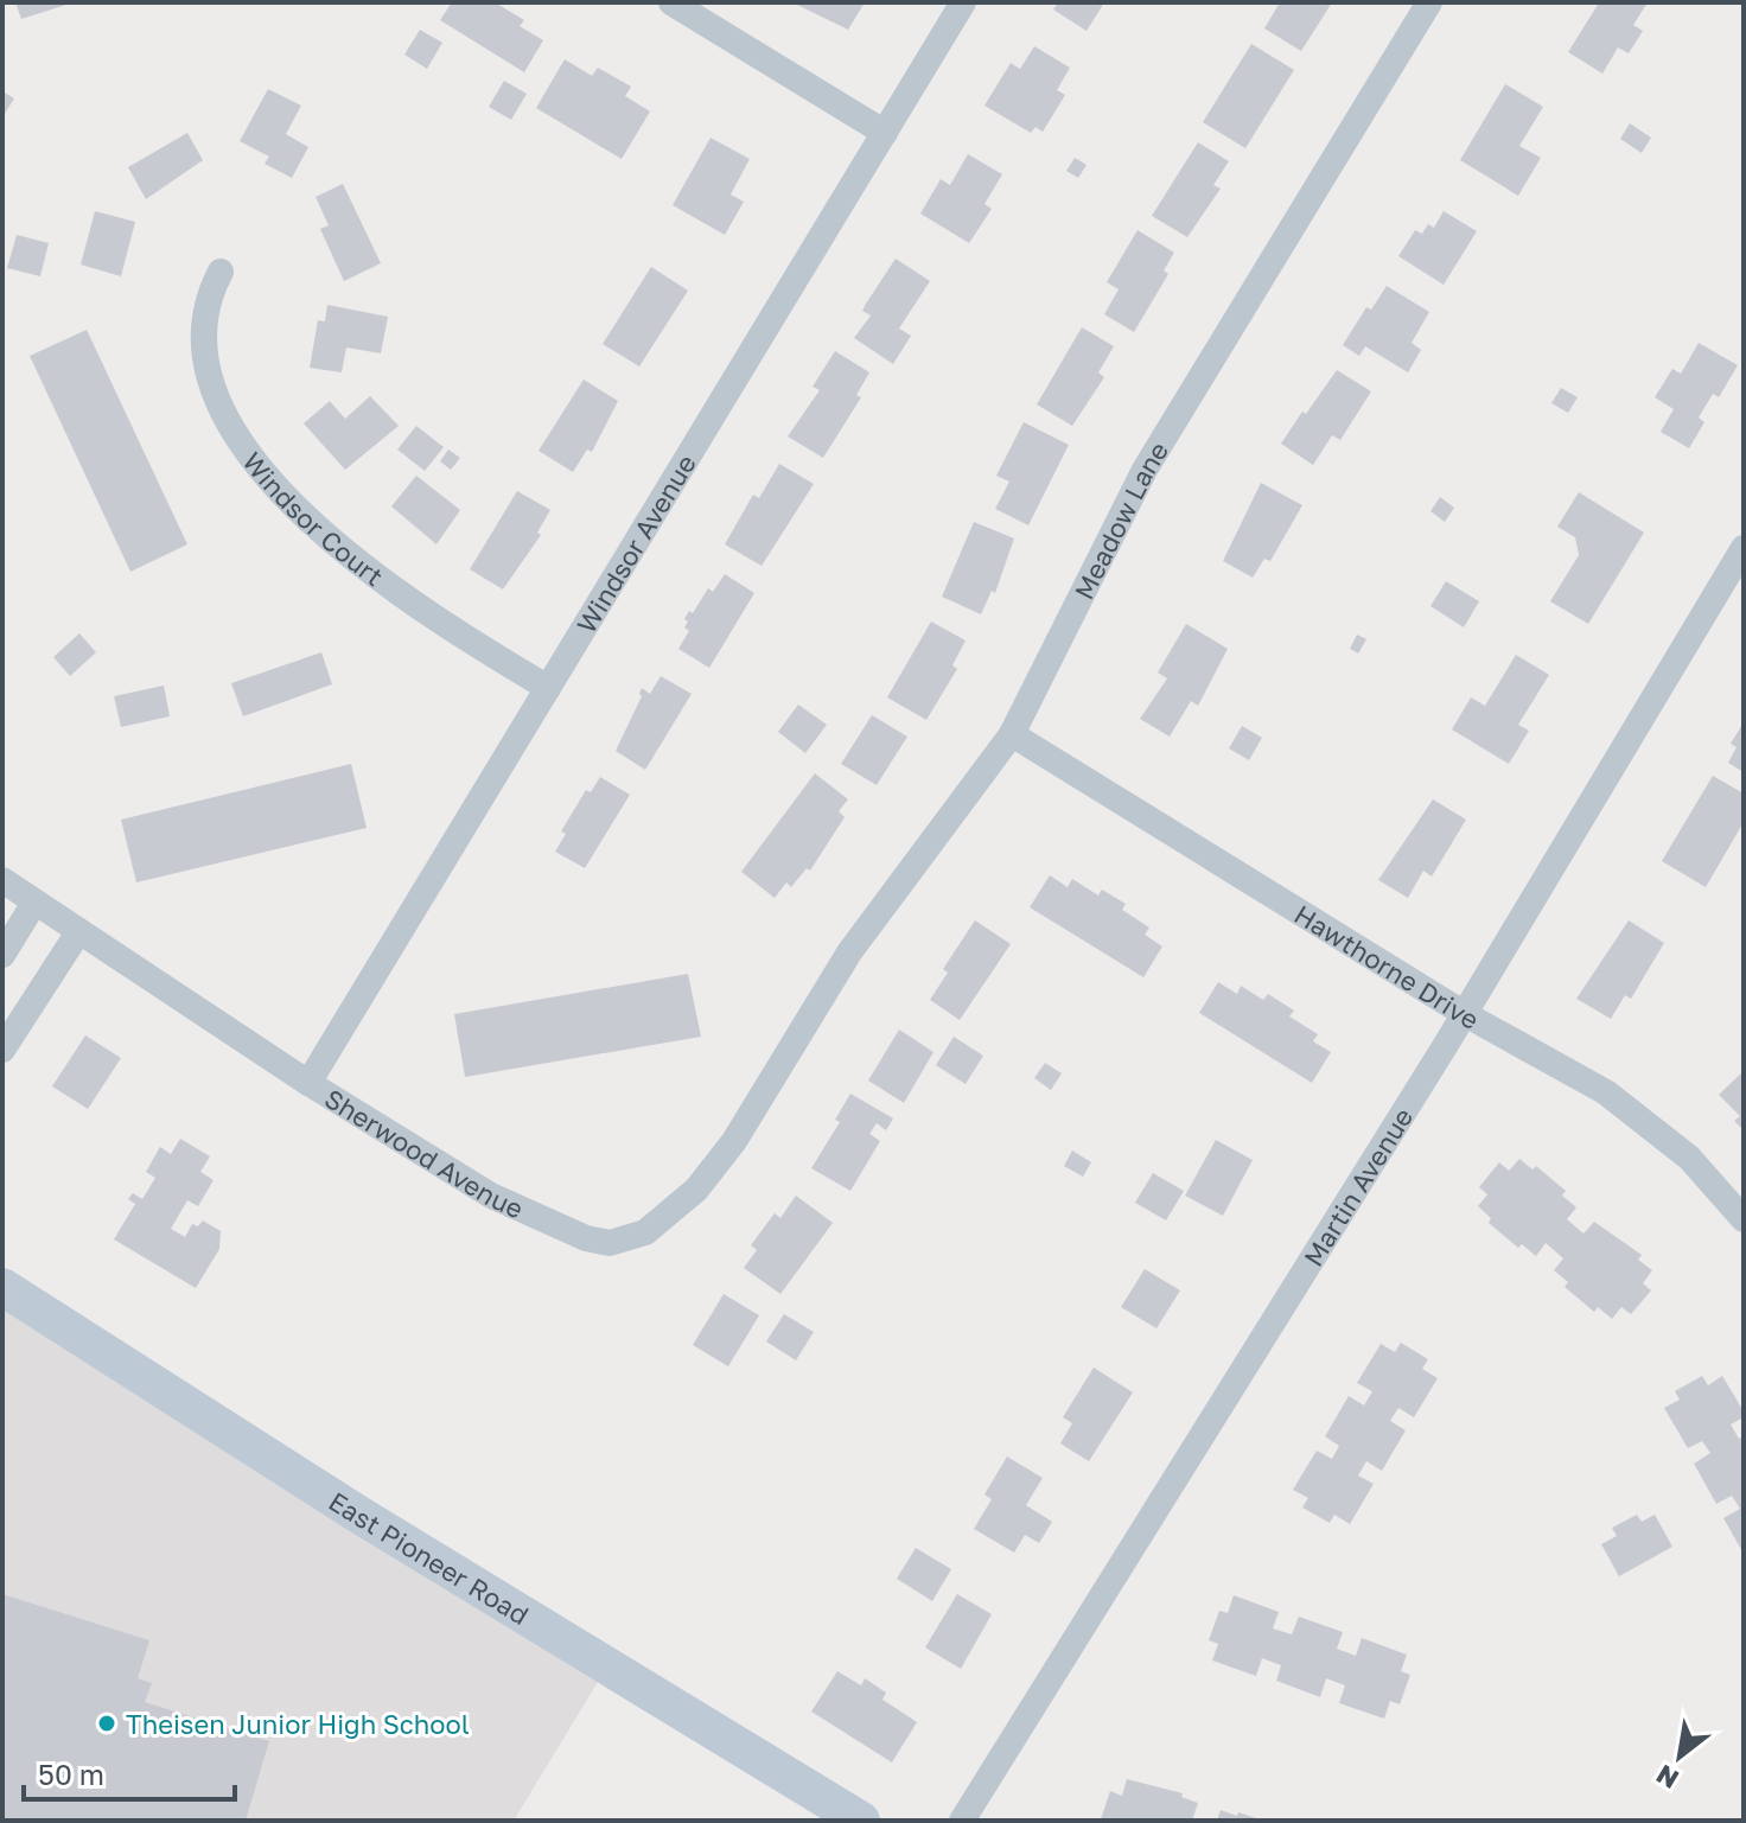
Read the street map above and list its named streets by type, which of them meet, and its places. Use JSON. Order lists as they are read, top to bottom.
{
  "streets": {
    "main road": ["East Pioneer Road"],
    "street": [
      "Windsor Court",
      "Meadow Lane",
      "Windsor Avenue",
      "Hawthorne Drive",
      "Sherwood Avenue",
      "Martin Avenue"
    ]
  },
  "crossings": [
    ["Windsor Court", "Windsor Avenue"],
    ["Meadow Lane", "Hawthorne Drive"],
    ["Meadow Lane", "Sherwood Avenue"],
    ["Windsor Avenue", "Sherwood Avenue"],
    ["Hawthorne Drive", "Martin Avenue"]
  ],
  "places": ["Theisen Junior High School"],
  "scale_bar": "50 m",
  "north": "bottom left"
}
